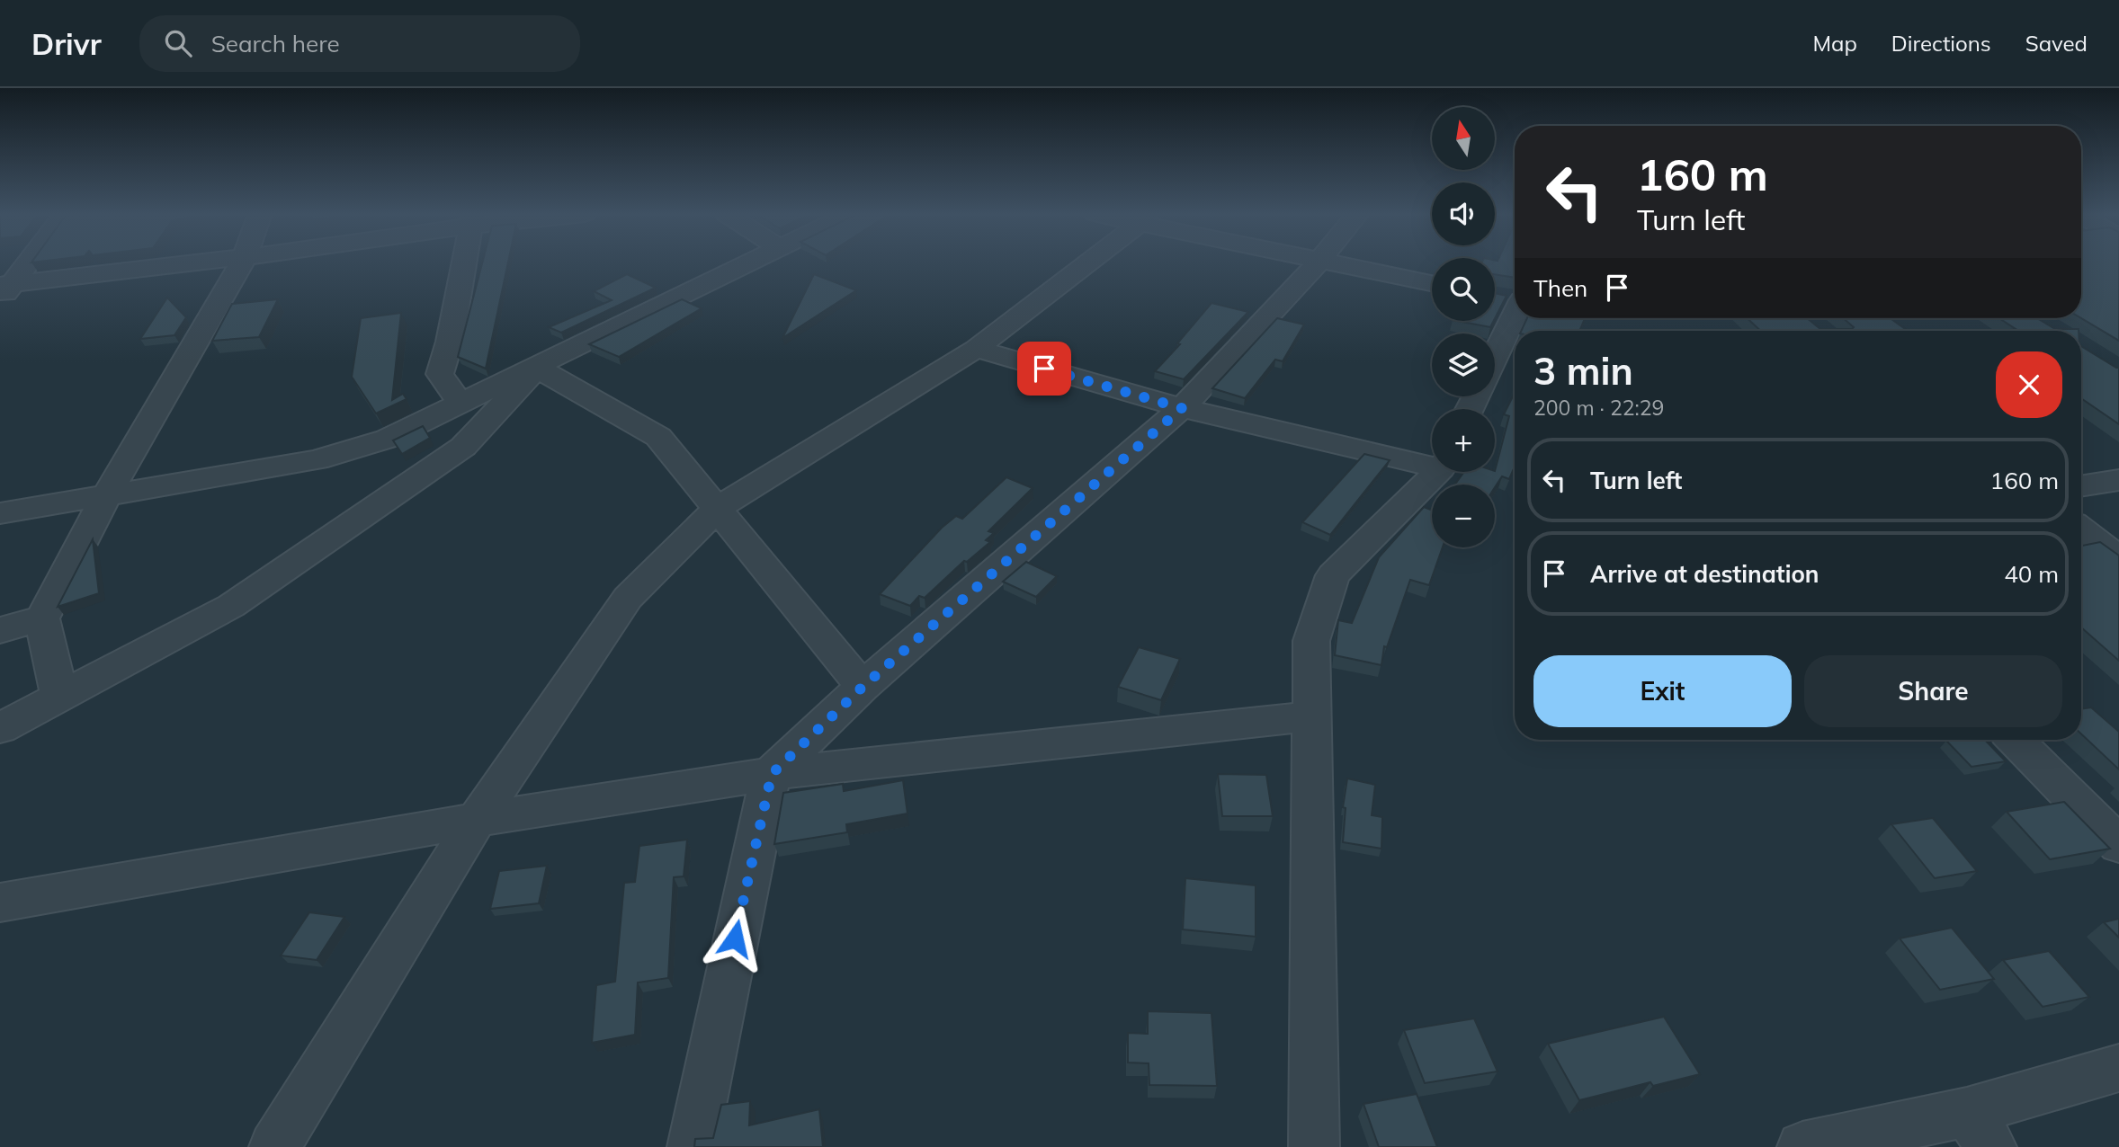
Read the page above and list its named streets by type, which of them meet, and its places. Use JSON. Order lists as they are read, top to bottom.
{
  "north": "top",
  "page": {
    "header": "Drivr",
    "search": "Search here",
    "nav": ["Map", "Directions", "Saved"],
    "map_buttons": ["+", "−"],
    "turn": ["160 m", "Turn left"],
    "then": "Then",
    "heading": ["3 min", "200 m · 22:29"],
    "list": [
      {
        "name": "Turn left",
        "value": "160 m"
      },
      {
        "name": "Arrive at destination",
        "value": "40 m"
      }
    ],
    "buttons": ["Exit", "Share"]
  }
}
